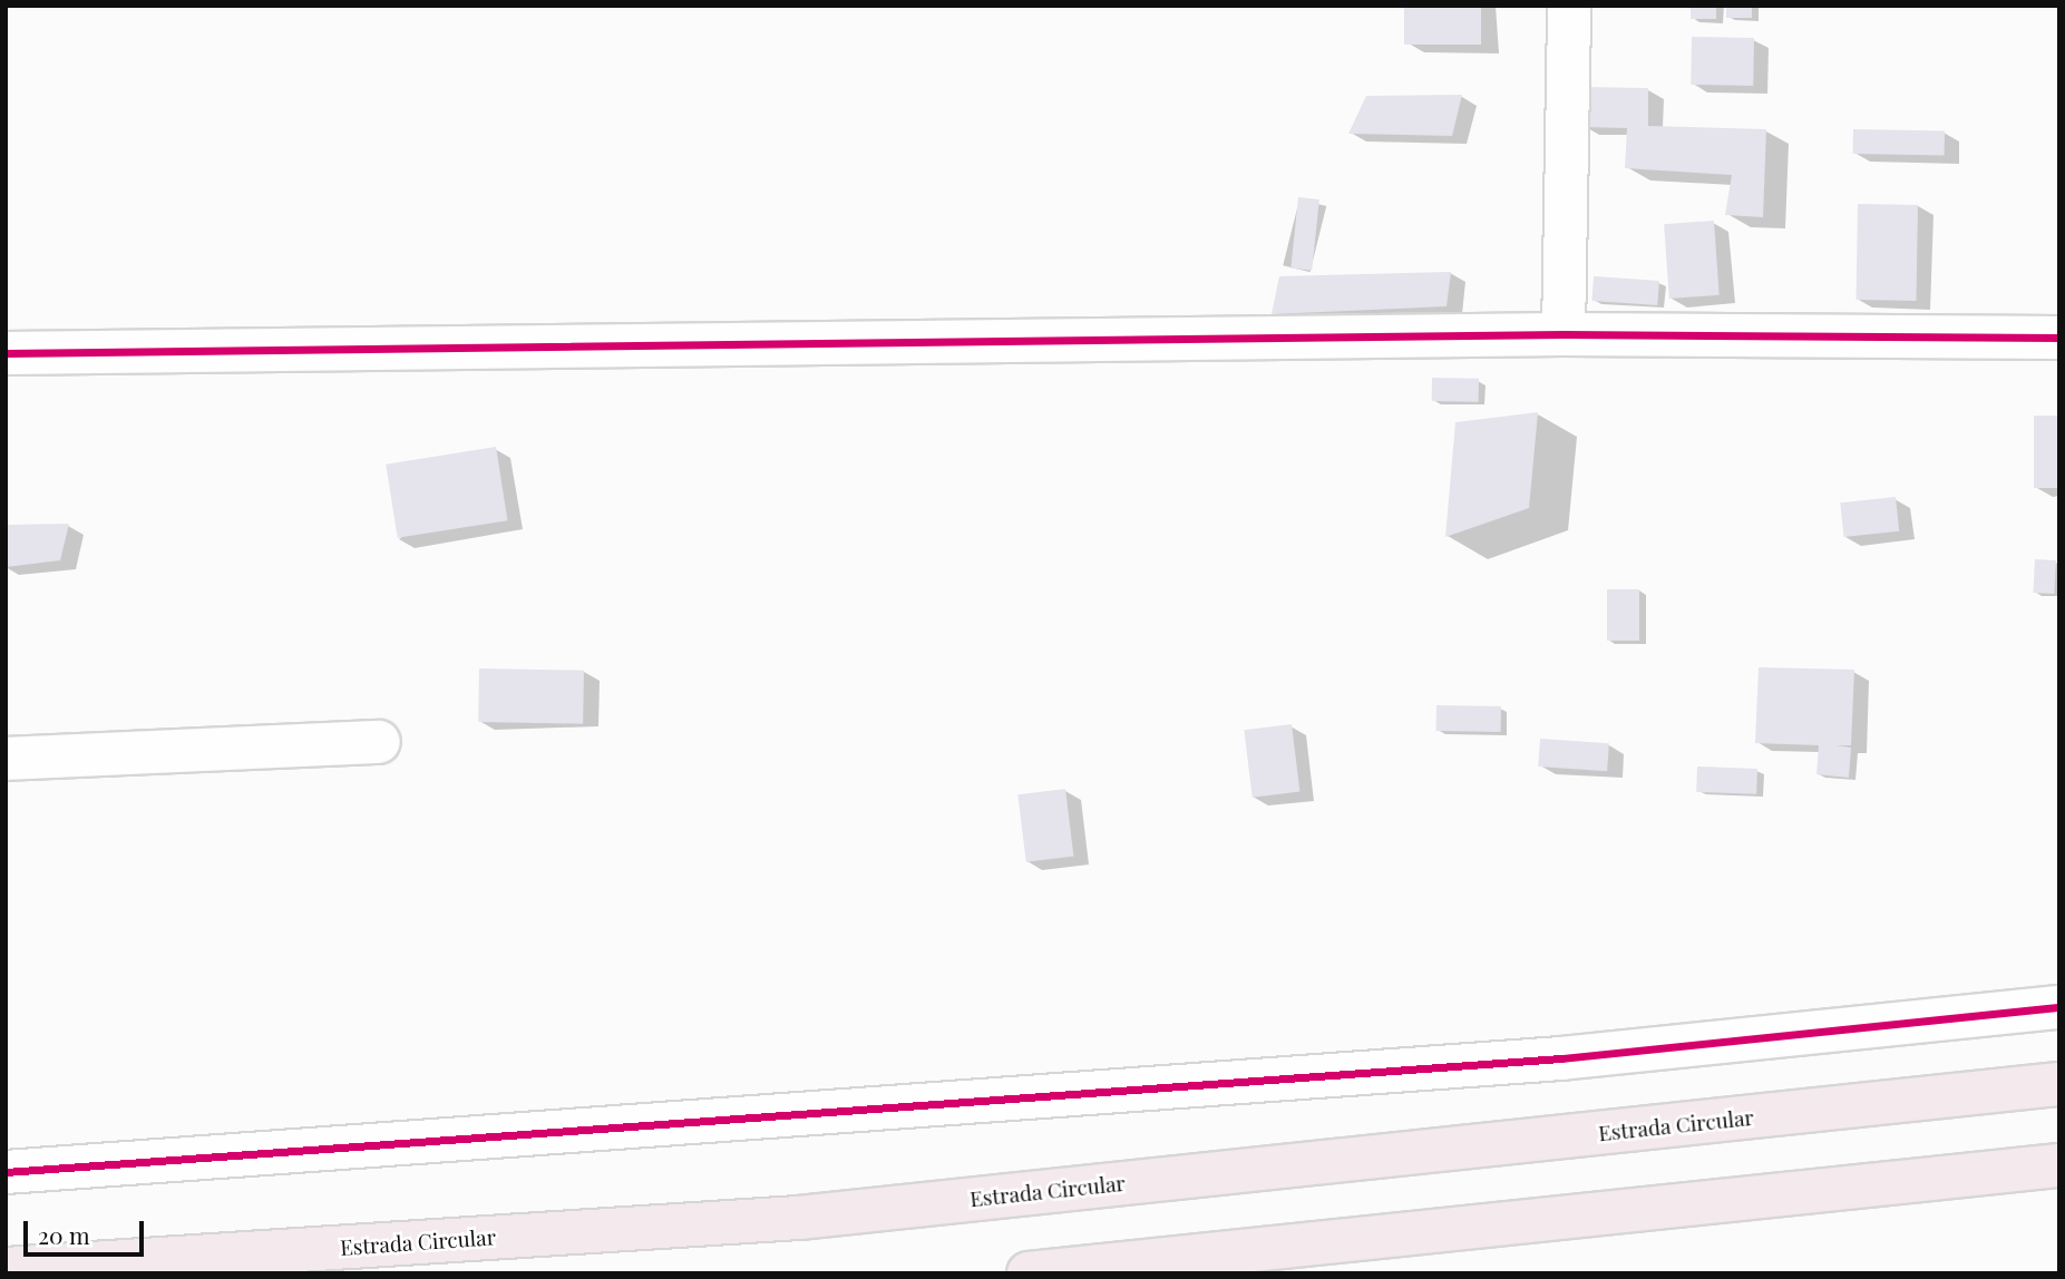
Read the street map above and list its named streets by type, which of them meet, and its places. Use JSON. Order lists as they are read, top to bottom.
{
  "streets": {
    "main road": ["Estrada Circular"]
  },
  "scale_bar": "20 m"
}
